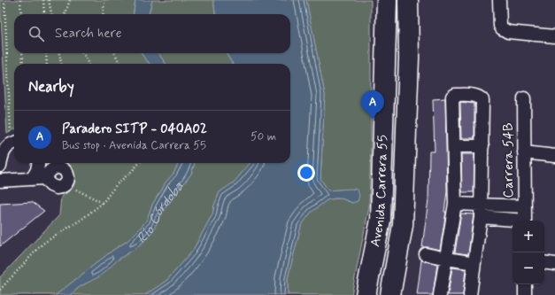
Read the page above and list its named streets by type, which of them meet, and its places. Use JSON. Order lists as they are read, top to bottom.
{
  "streets": {
    "main road": ["Avenida Carrera 55"],
    "street": ["Carrera 54B"]
  },
  "water": ["Río Córdoba"],
  "page": {
    "search": "Search here",
    "heading": "Nearby",
    "pins": "A",
    "list": [
      {
        "mark": "A",
        "name": "Paradero SITP - 040A02",
        "note": "Bus stop · Avenida Carrera 55",
        "value": "50 m"
      }
    ],
    "map_buttons": ["+", "−"]
  }
}
